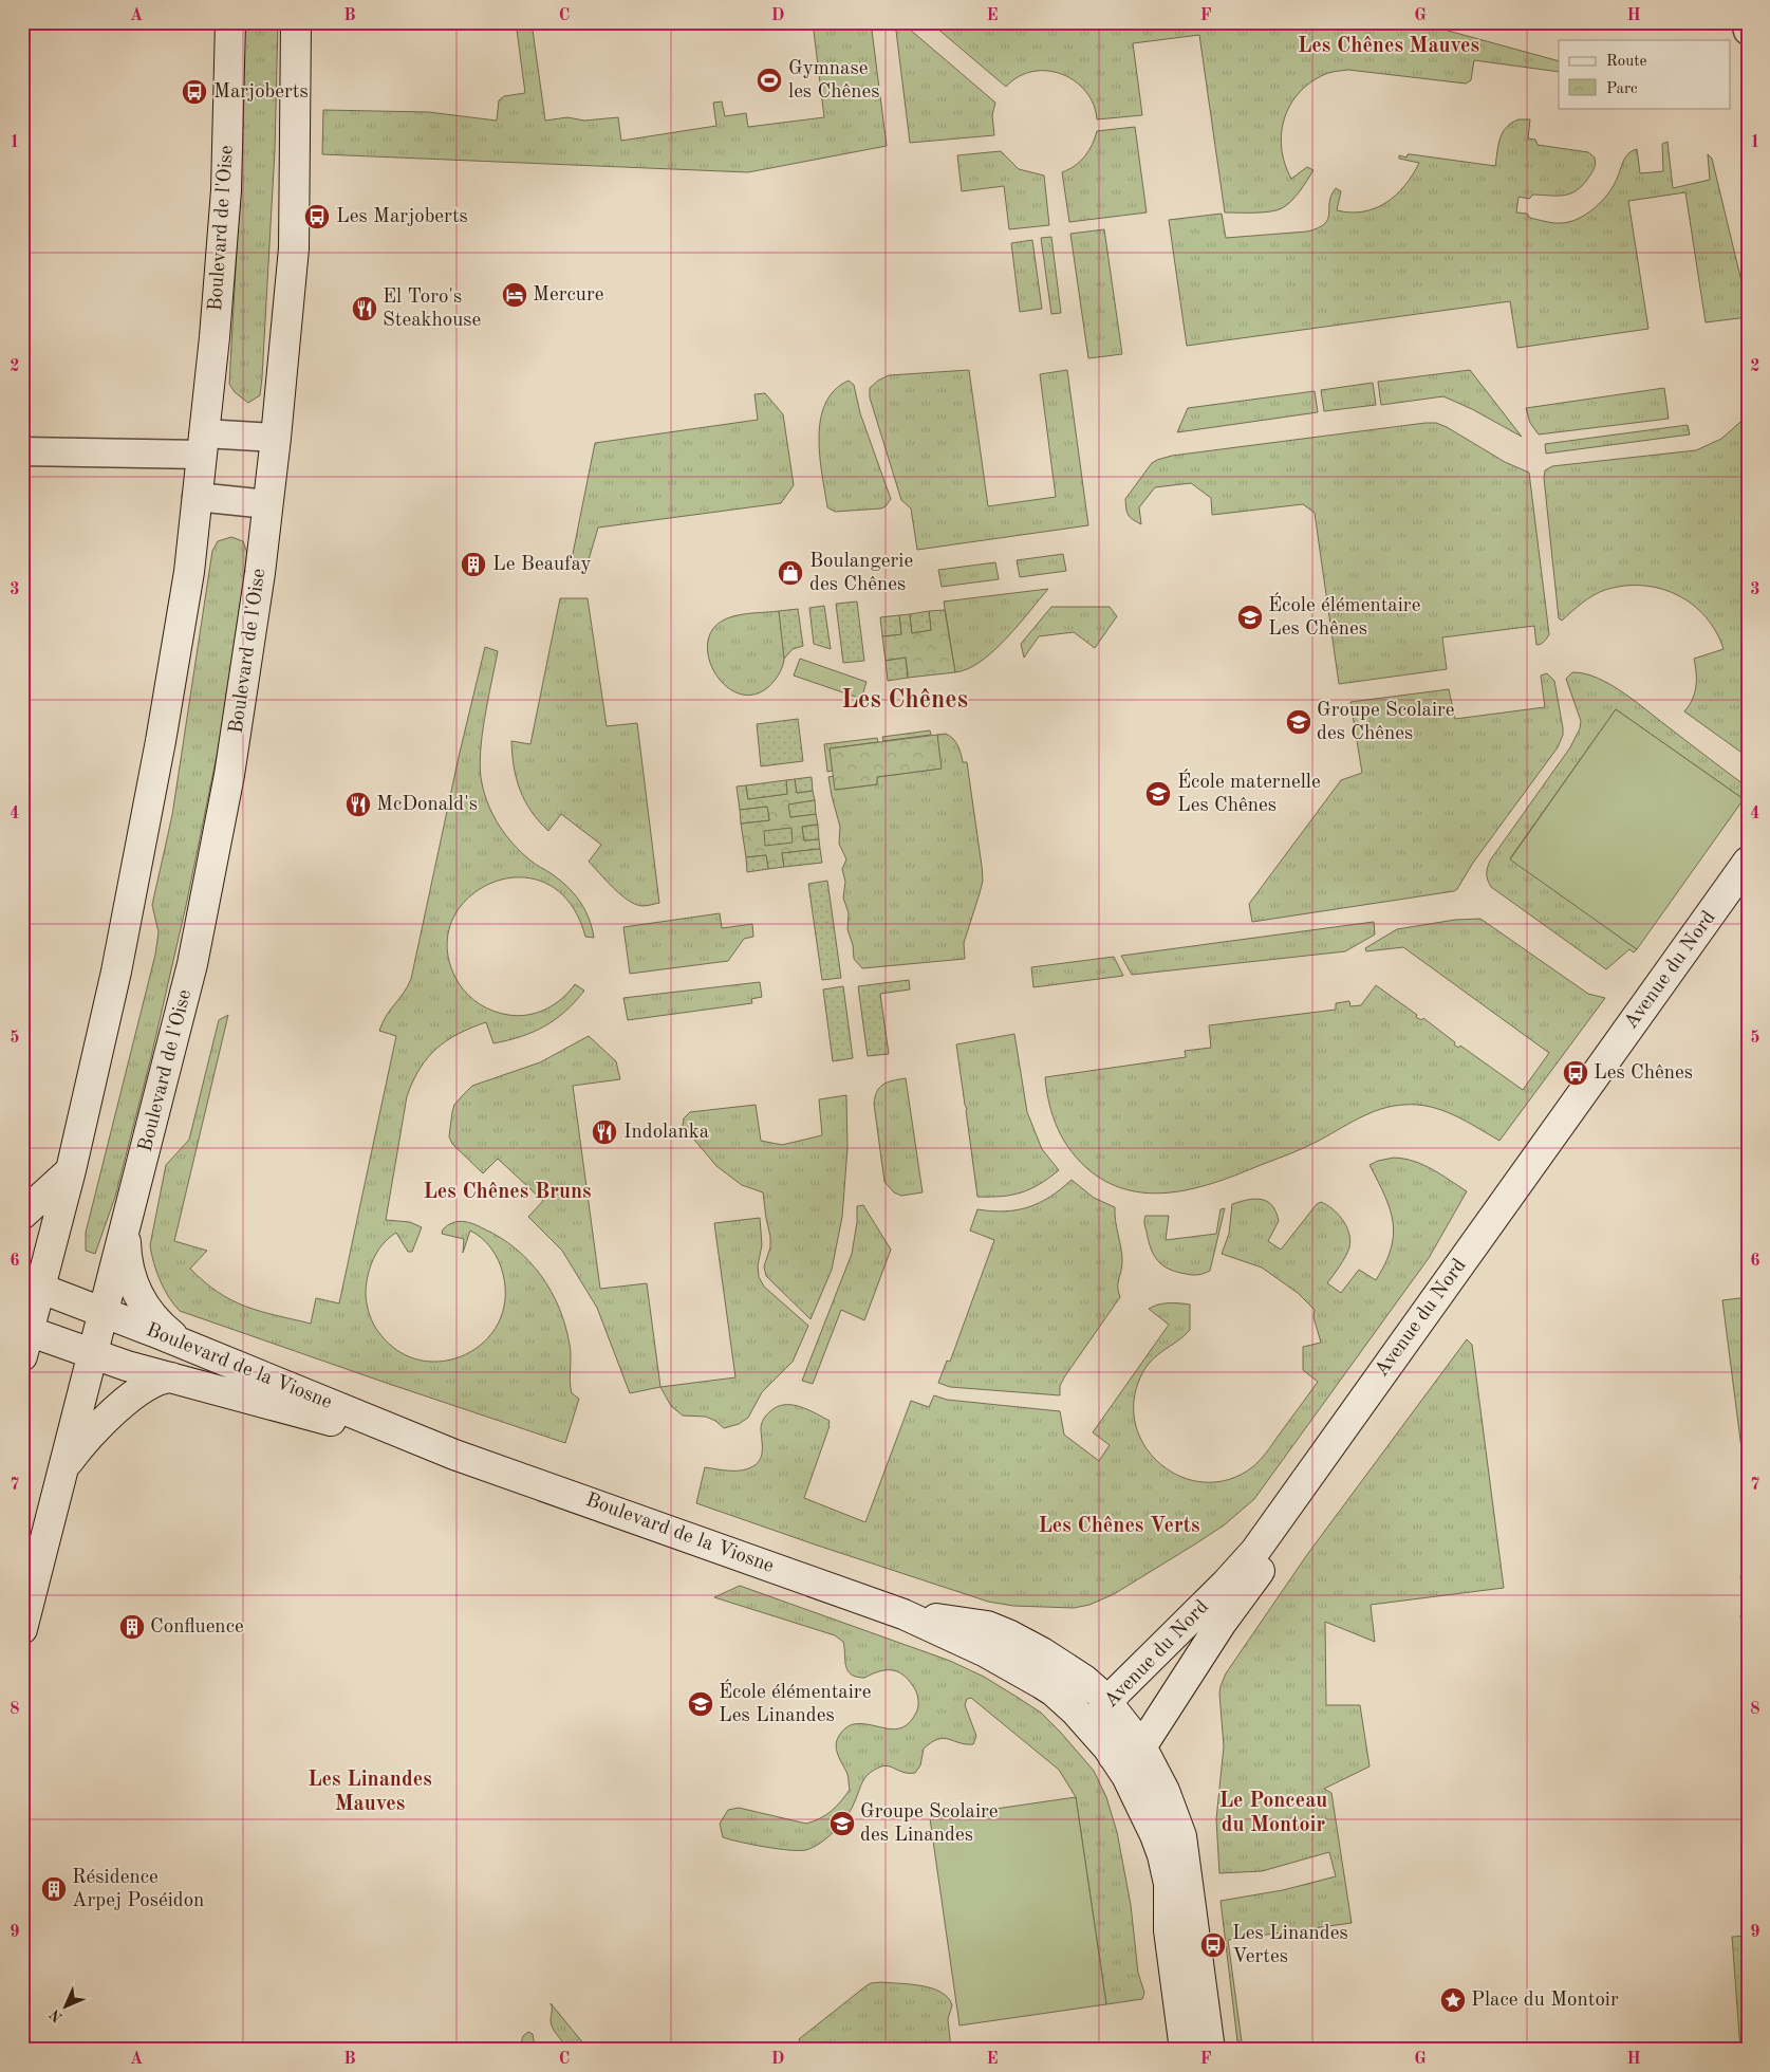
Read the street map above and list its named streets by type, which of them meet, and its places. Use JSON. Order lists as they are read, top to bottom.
{
  "streets": {
    "street": ["Boulevard de l'Oise", "Avenue du Nord", "Boulevard de la Viosne"]
  },
  "crossings": [
    ["Boulevard de l'Oise", "Boulevard de la Viosne"],
    ["Avenue du Nord", "Boulevard de la Viosne"]
  ],
  "districts": [
    "Les Chênes Mauves",
    "Les Chênes",
    "Les Chênes Bruns",
    "Les Chênes Verts",
    "Les Linandes Mauves",
    "Le Ponceau du Montoir"
  ],
  "places": {
    "sports": ["Gymnase les Chênes"],
    "bus stop": [
      "Marjoberts",
      "Les Marjoberts",
      "Les Chênes",
      "Les Linandes Vertes"
    ],
    "hotel": ["Mercure"],
    "restaurant": ["El Toro's Steakhouse", "McDonald's", "Indolanka"],
    "building": ["Le Beaufay", "Confluence", "Résidence Arpej Poséidon"],
    "shop": ["Boulangerie des Chênes"],
    "school or university": [
      "École élémentaire Les Chênes",
      "Groupe Scolaire des Chênes",
      "École maternelle Les Chênes",
      "École élémentaire Les Linandes",
      "Groupe Scolaire des Linandes"
    ],
    "place": ["Place du Montoir"]
  },
  "legend": ["Route", "Parc"],
  "north": "bottom left",
  "grid": {
    "columns": [
      "A",
      "B",
      "C",
      "D",
      "E",
      "F",
      "G",
      "H"
    ],
    "rows": [
      "1",
      "2",
      "3",
      "4",
      "5",
      "6",
      "7",
      "8",
      "9"
    ]
  }
}
